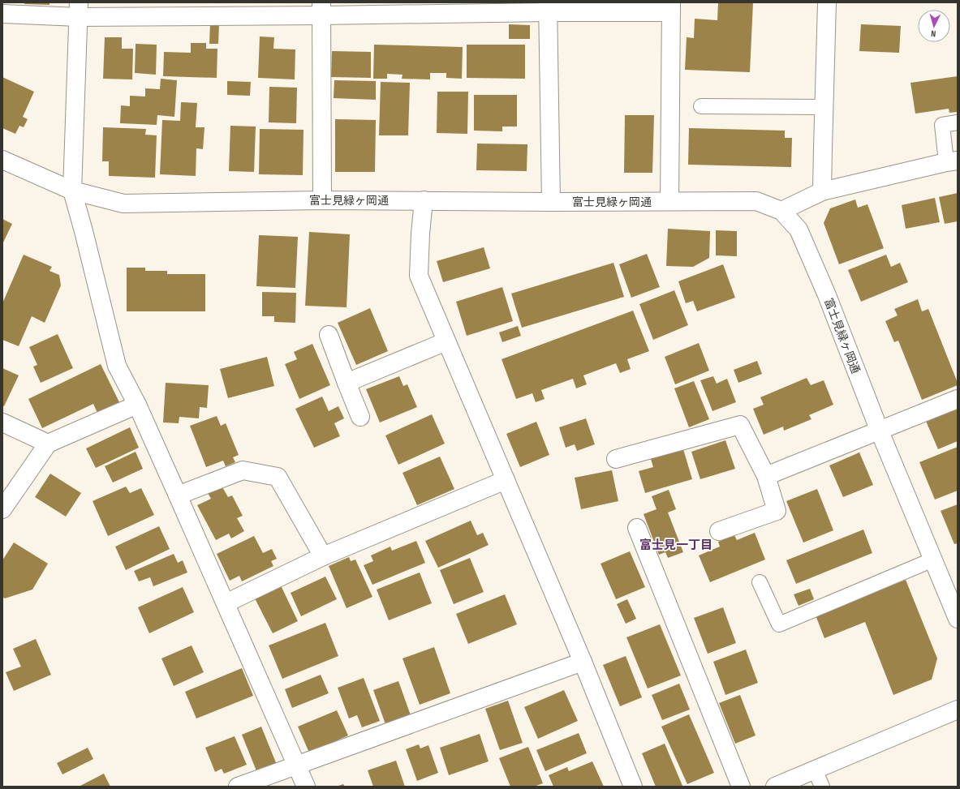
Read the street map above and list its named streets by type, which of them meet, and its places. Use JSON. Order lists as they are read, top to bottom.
{
  "streets": {
    "street": ["富士見緑ヶ岡通"]
  },
  "districts": ["富士見一丁目"],
  "north": "bottom"
}
